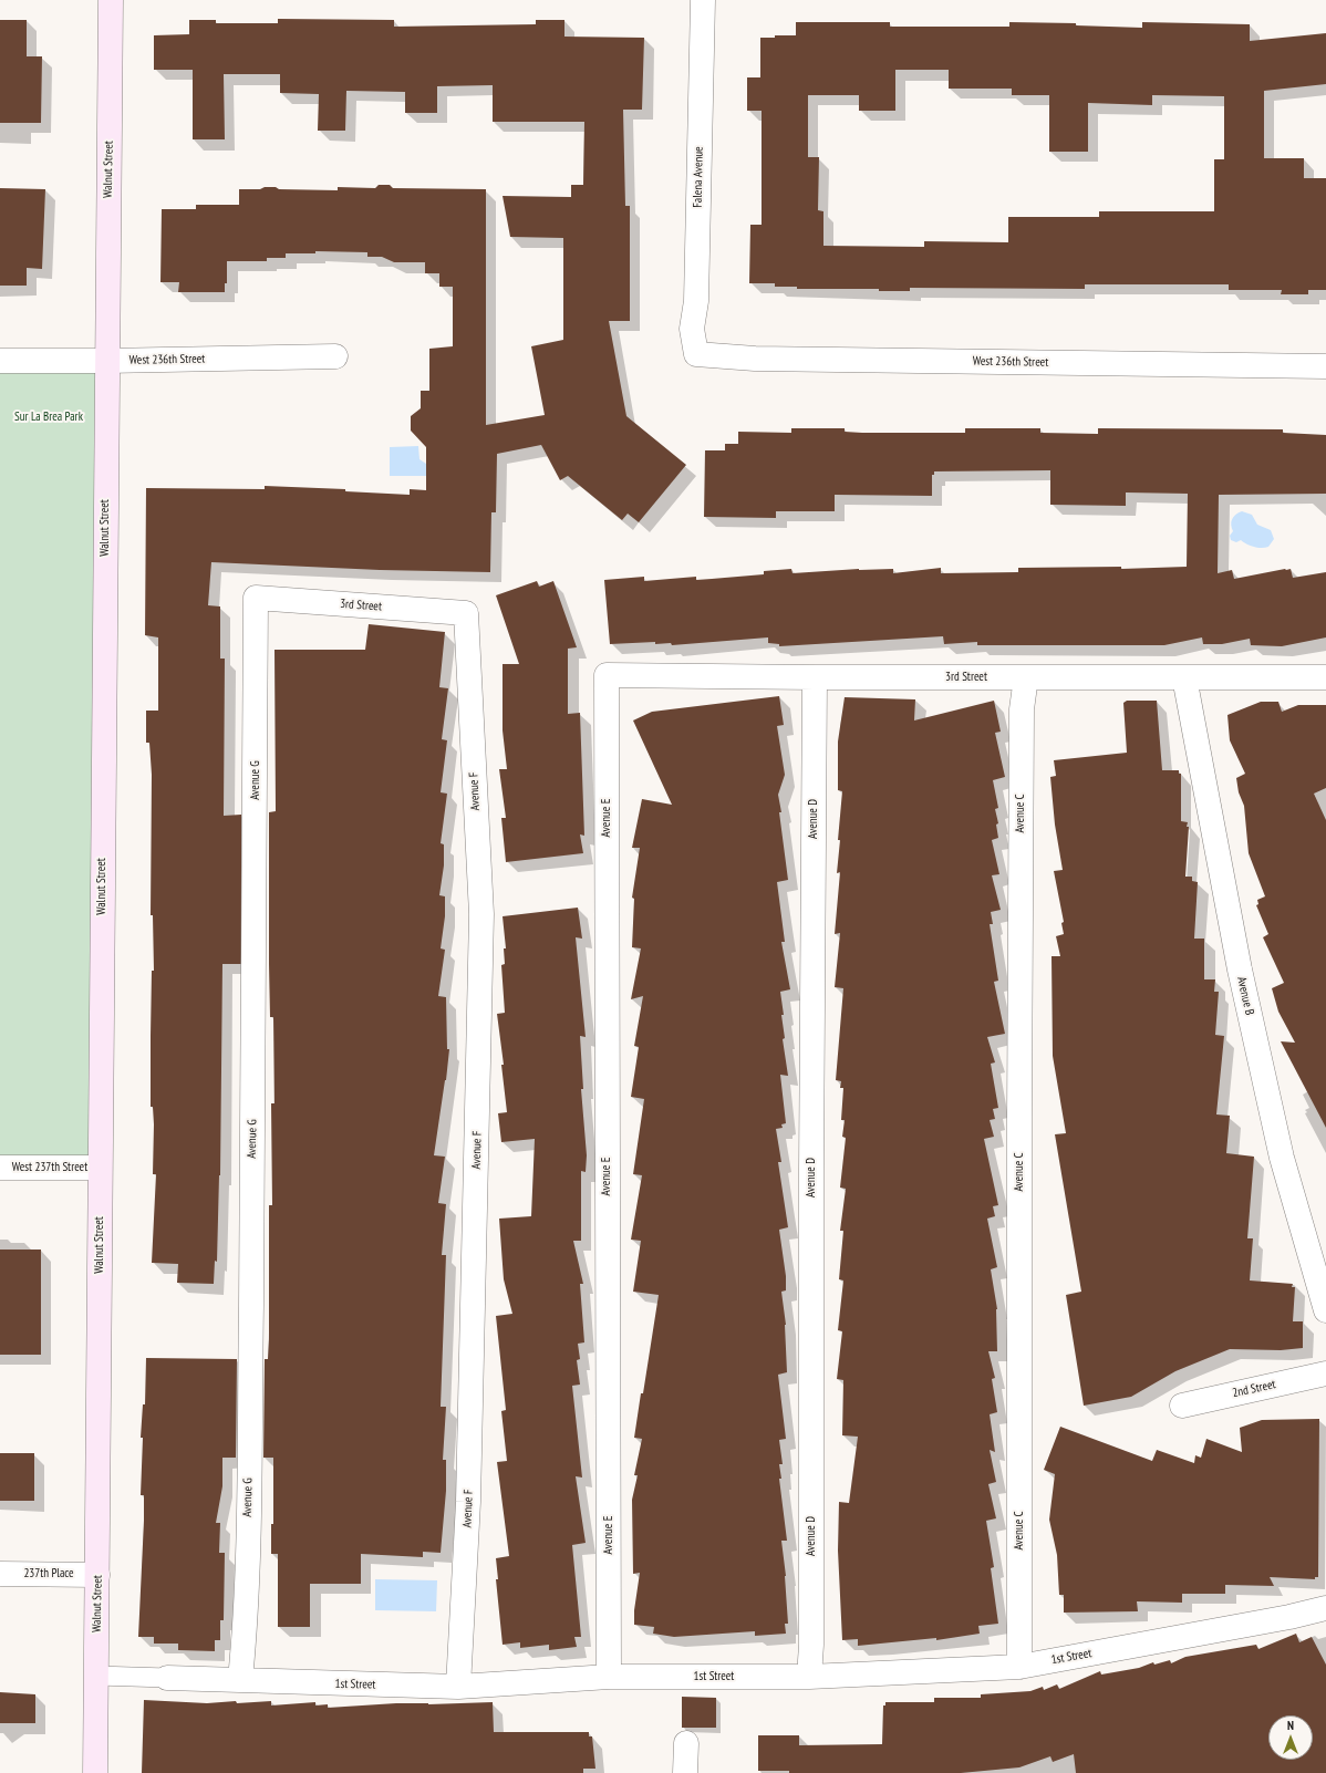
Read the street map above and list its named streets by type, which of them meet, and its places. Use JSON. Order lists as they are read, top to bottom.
{
  "streets": {
    "street": [
      "Walnut Street",
      "Falena Avenue",
      "West 236th Street",
      "3rd Street",
      "Avenue G",
      "Avenue F",
      "Avenue C",
      "Avenue E",
      "Avenue D",
      "Avenue B",
      "West 237th Street",
      "2nd Street",
      "237th Place",
      "1st Street"
    ]
  },
  "crossings": [
    ["Walnut Street", "West 236th Street"],
    ["Walnut Street", "West 237th Street"],
    ["Walnut Street", "237th Place"],
    ["Walnut Street", "1st Street"],
    ["Falena Avenue", "West 236th Street"],
    ["3rd Street", "Avenue G"],
    ["3rd Street", "Avenue F"],
    ["3rd Street", "Avenue C"],
    ["3rd Street", "Avenue E"],
    ["3rd Street", "Avenue D"],
    ["3rd Street", "Avenue B"],
    ["Avenue G", "1st Street"],
    ["Avenue F", "1st Street"],
    ["Avenue C", "1st Street"],
    ["Avenue E", "1st Street"],
    ["Avenue D", "1st Street"]
  ],
  "parks": ["Sur La Brea Park"],
  "north": "top"
}
